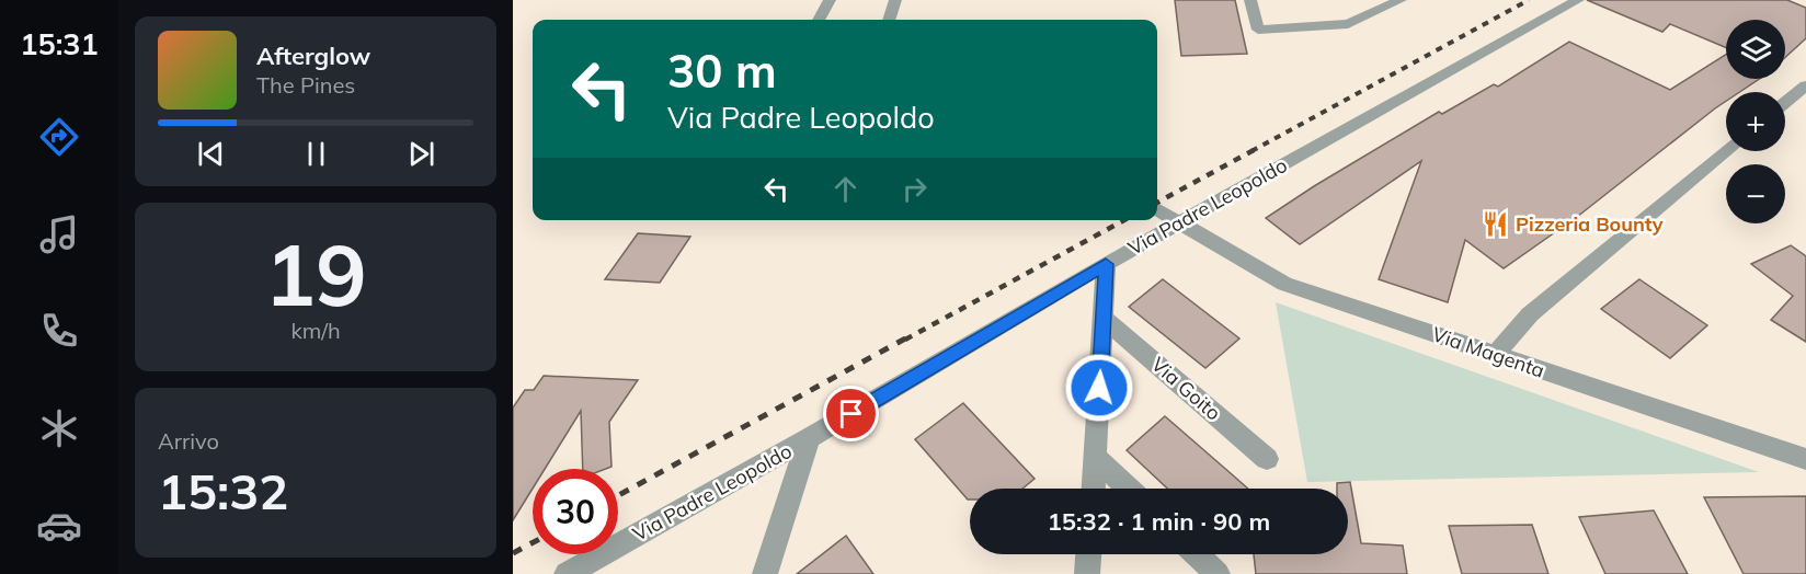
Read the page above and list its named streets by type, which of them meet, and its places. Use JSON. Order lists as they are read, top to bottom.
{
  "streets": {
    "street": ["Via Padre Leopoldo", "Via Magenta", "Via Goito"]
  },
  "crossings": [
    ["Via Padre Leopoldo", "Via Magenta"]
  ],
  "places": {
    "restaurant": ["Pizzeria Bounty"]
  },
  "page": {
    "tabs": "15:31",
    "map_buttons": ["+", "−"],
    "turn": ["30 m", "Via Padre Leopoldo"],
    "song": ["Afterglow", "The Pines"],
    "tile": [
      ["19", "km/h"],
      ["Arrivo", "15:32"]
    ],
    "limit": "30",
    "trip": "15:32 · 1 min · 90 m"
  }
}
